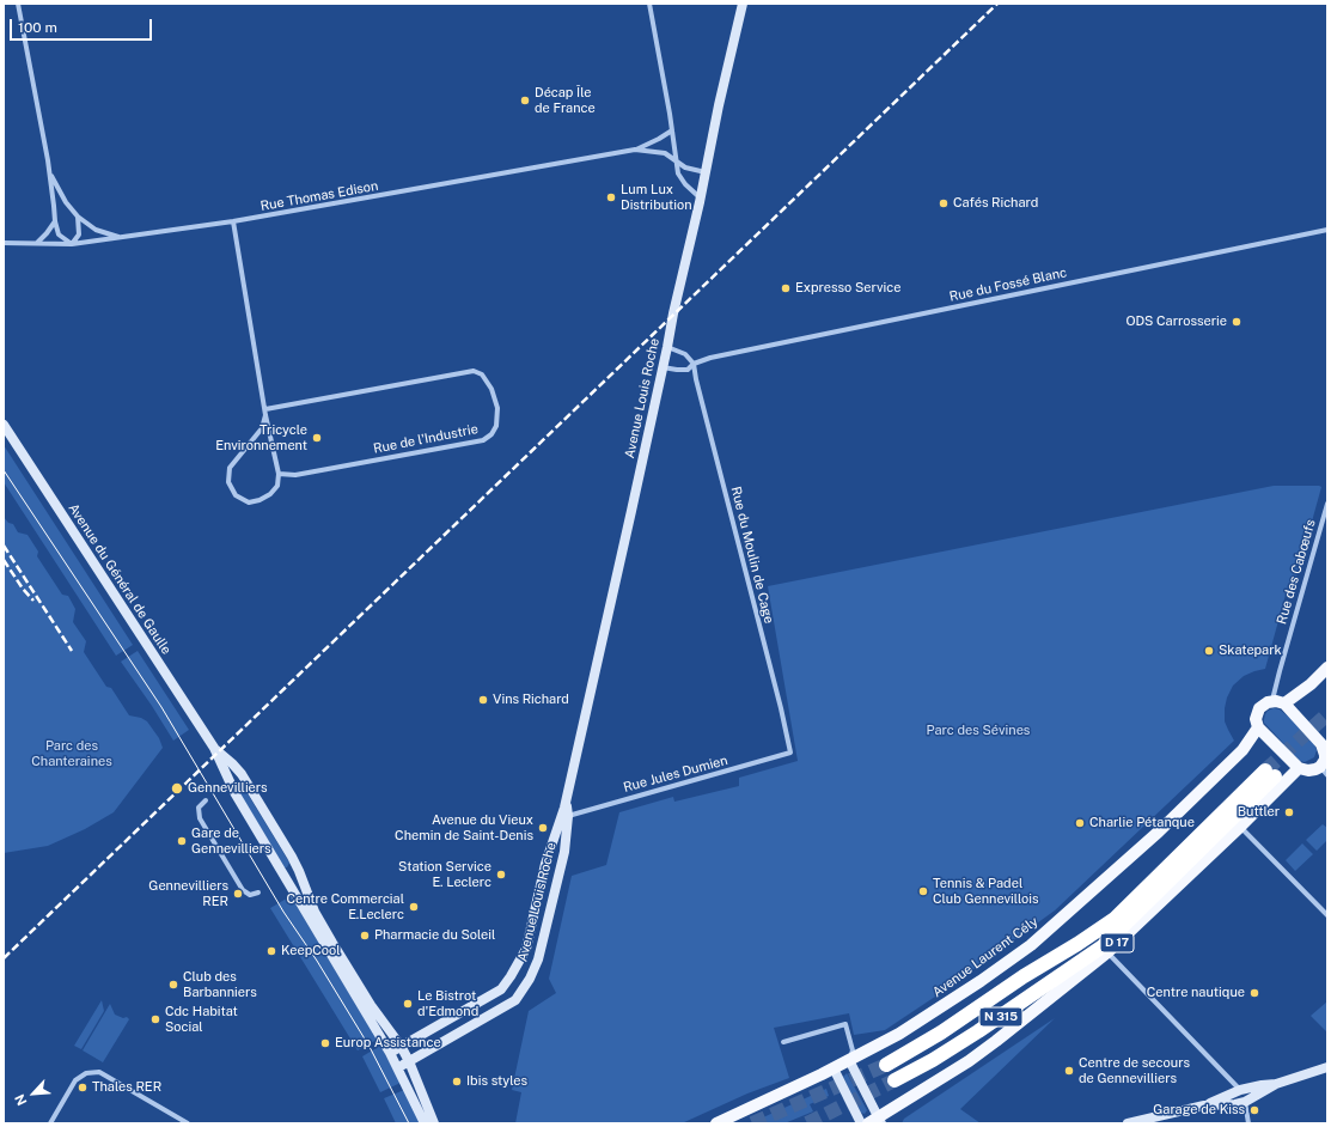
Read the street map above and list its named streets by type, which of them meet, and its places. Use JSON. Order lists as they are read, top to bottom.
{
  "streets": {
    "highway": ["N 315"],
    "main road": [
      "Avenue Louis Roche",
      "Avenue du Général de Gaulle",
      "D 17",
      "Avenue Laurent Cély"
    ],
    "street": [
      "Rue Thomas Edison",
      "Rue du Fossé Blanc",
      "Rue de l'Industrie",
      "Rue du Moulin de Cage",
      "Rue des Cabœufs",
      "Rue Jules Dumien"
    ]
  },
  "crossings": [
    ["Rue du Fossé Blanc", "Avenue Louis Roche"],
    ["Rue du Fossé Blanc", "Rue du Moulin de Cage"],
    ["Avenue Louis Roche", "Avenue du Général de Gaulle"],
    ["Avenue Louis Roche", "Rue Jules Dumien"],
    ["Rue du Moulin de Cage", "Rue Jules Dumien"],
    ["Rue des Cabœufs", "Avenue Laurent Cély"]
  ],
  "parks": ["Parc des Sévines", "Parc des Chanteraines"],
  "places": [
    "Décap Île de France",
    "Lum Lux Distribution",
    "Cafés Richard",
    "Expresso Service",
    "ODS Carrosserie",
    "Tricycle Environnement",
    "Skatepark",
    "Vins Richard",
    "Gennevilliers",
    "Buttler",
    "Charlie Pétanque",
    "Avenue du Vieux Chemin de Saint-Denis",
    "Gare de Gennevilliers",
    "Station Service E. Leclerc",
    "Tennis & Padel Club Gennevillois",
    "Gennevilliers RER",
    "Centre Commercial E.Leclerc",
    "Pharmacie du Soleil",
    "KeepCool",
    "Club des Barbanniers",
    "Centre nautique",
    "Le Bistrot d'Edmond",
    "Cdc Habitat Social",
    "Europ Assistance",
    "Centre de secours de Gennevilliers",
    "Ibis styles",
    "Thales RER",
    "Garage de Kiss"
  ],
  "scale_bar": "100 m",
  "north": "bottom left"
}
